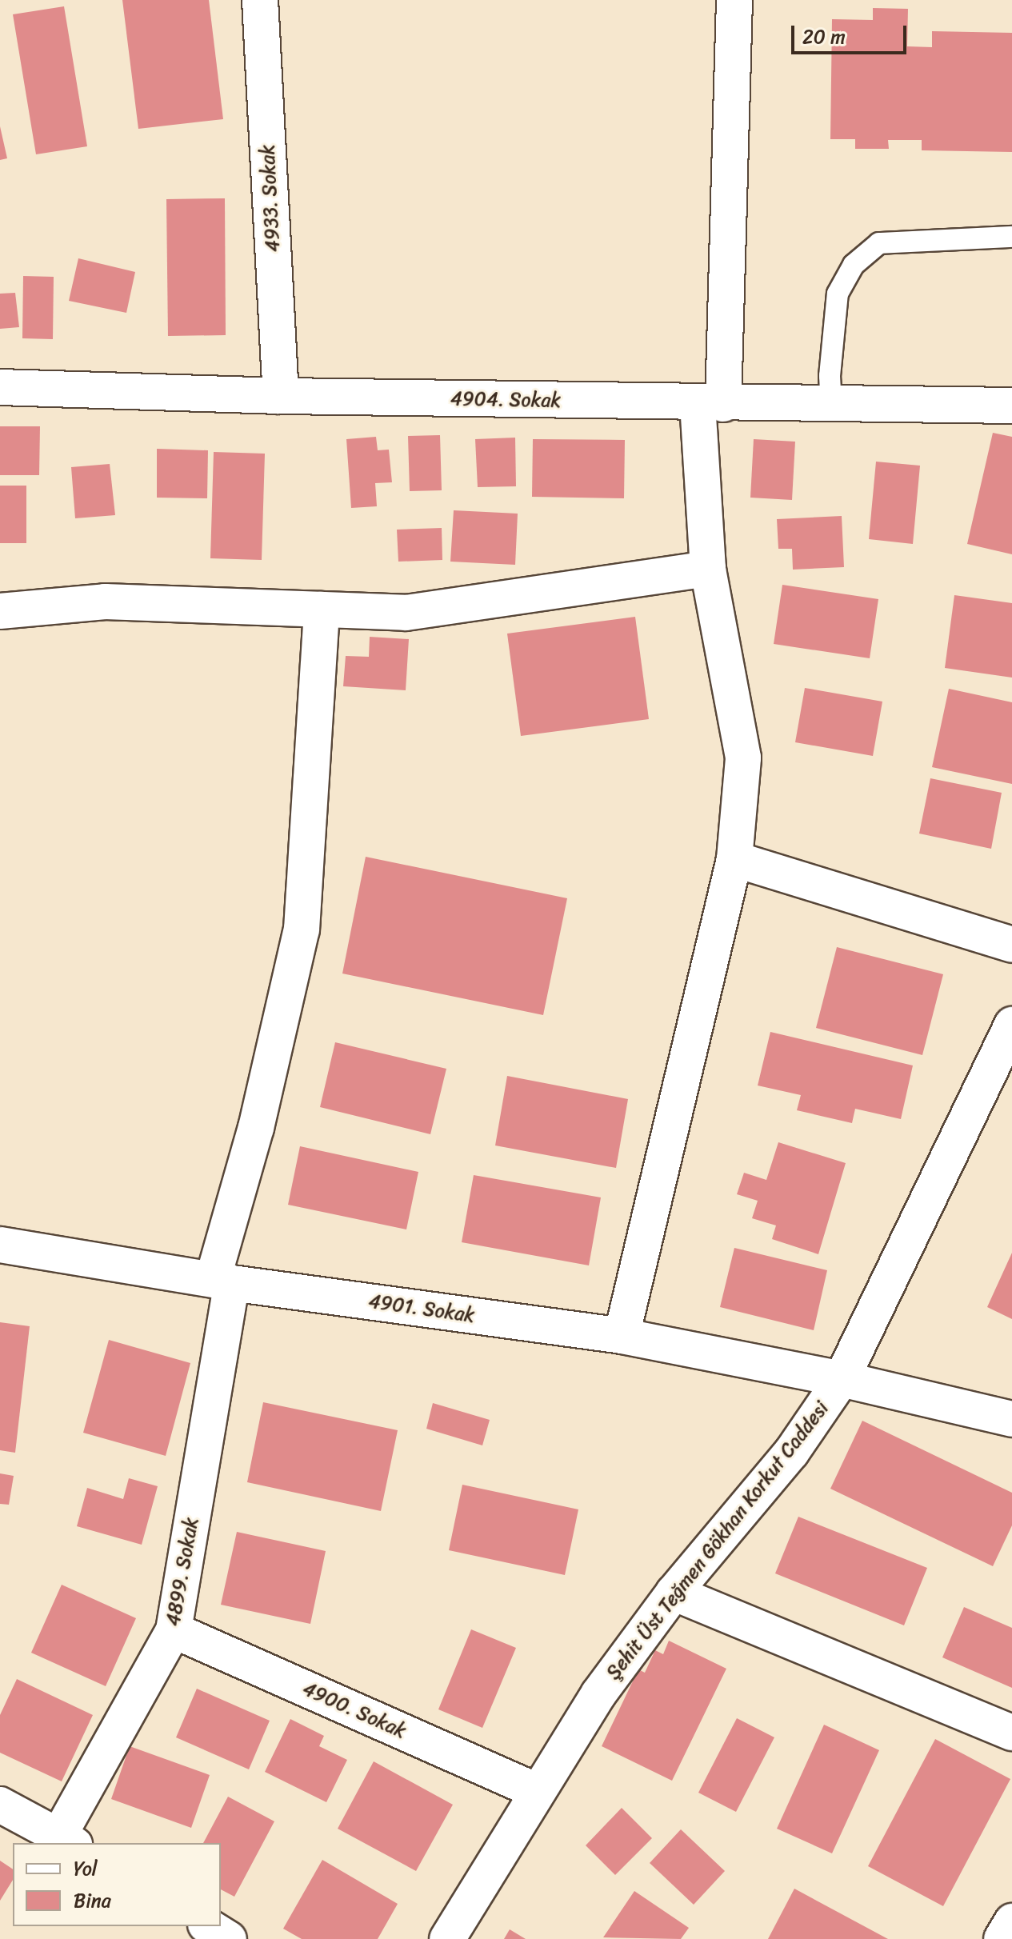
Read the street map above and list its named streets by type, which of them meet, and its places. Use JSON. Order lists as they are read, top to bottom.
{
  "streets": {
    "street": [
      "4933. Sokak",
      "4904. Sokak",
      "4901. Sokak",
      "Şehit Üst Teğmen Gökhan Korkut Caddesi",
      "4899. Sokak",
      "4900. Sokak"
    ]
  },
  "crossings": [
    ["4933. Sokak", "4904. Sokak"],
    ["4901. Sokak", "Şehit Üst Teğmen Gökhan Korkut Caddesi"],
    ["4901. Sokak", "4899. Sokak"],
    ["Şehit Üst Teğmen Gökhan Korkut Caddesi", "4900. Sokak"],
    ["4899. Sokak", "4900. Sokak"]
  ],
  "legend": ["Yol", "Bina"],
  "scale_bar": "20 m"
}
